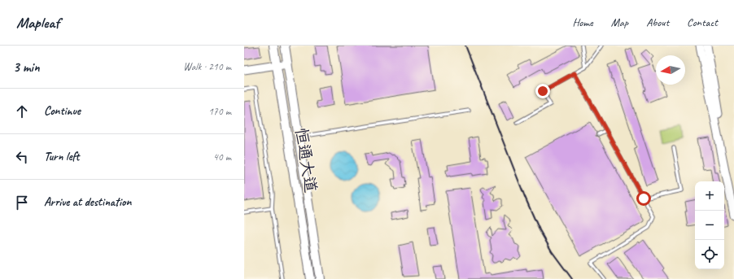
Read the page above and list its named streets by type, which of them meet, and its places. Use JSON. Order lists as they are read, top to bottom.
{
  "streets": {
    "main road": ["恒通大道"]
  },
  "north": "left",
  "page": {
    "header": "Mapleaf",
    "nav": [
      "Home",
      "Map",
      "About",
      "Contact"
    ],
    "heading": ["3 min", "Walk · 210 m"],
    "list": [
      ["Continue", "170 m"],
      ["Turn left", "40 m"],
      "Arrive at destination"
    ],
    "map_buttons": ["+", "−"]
  }
}
